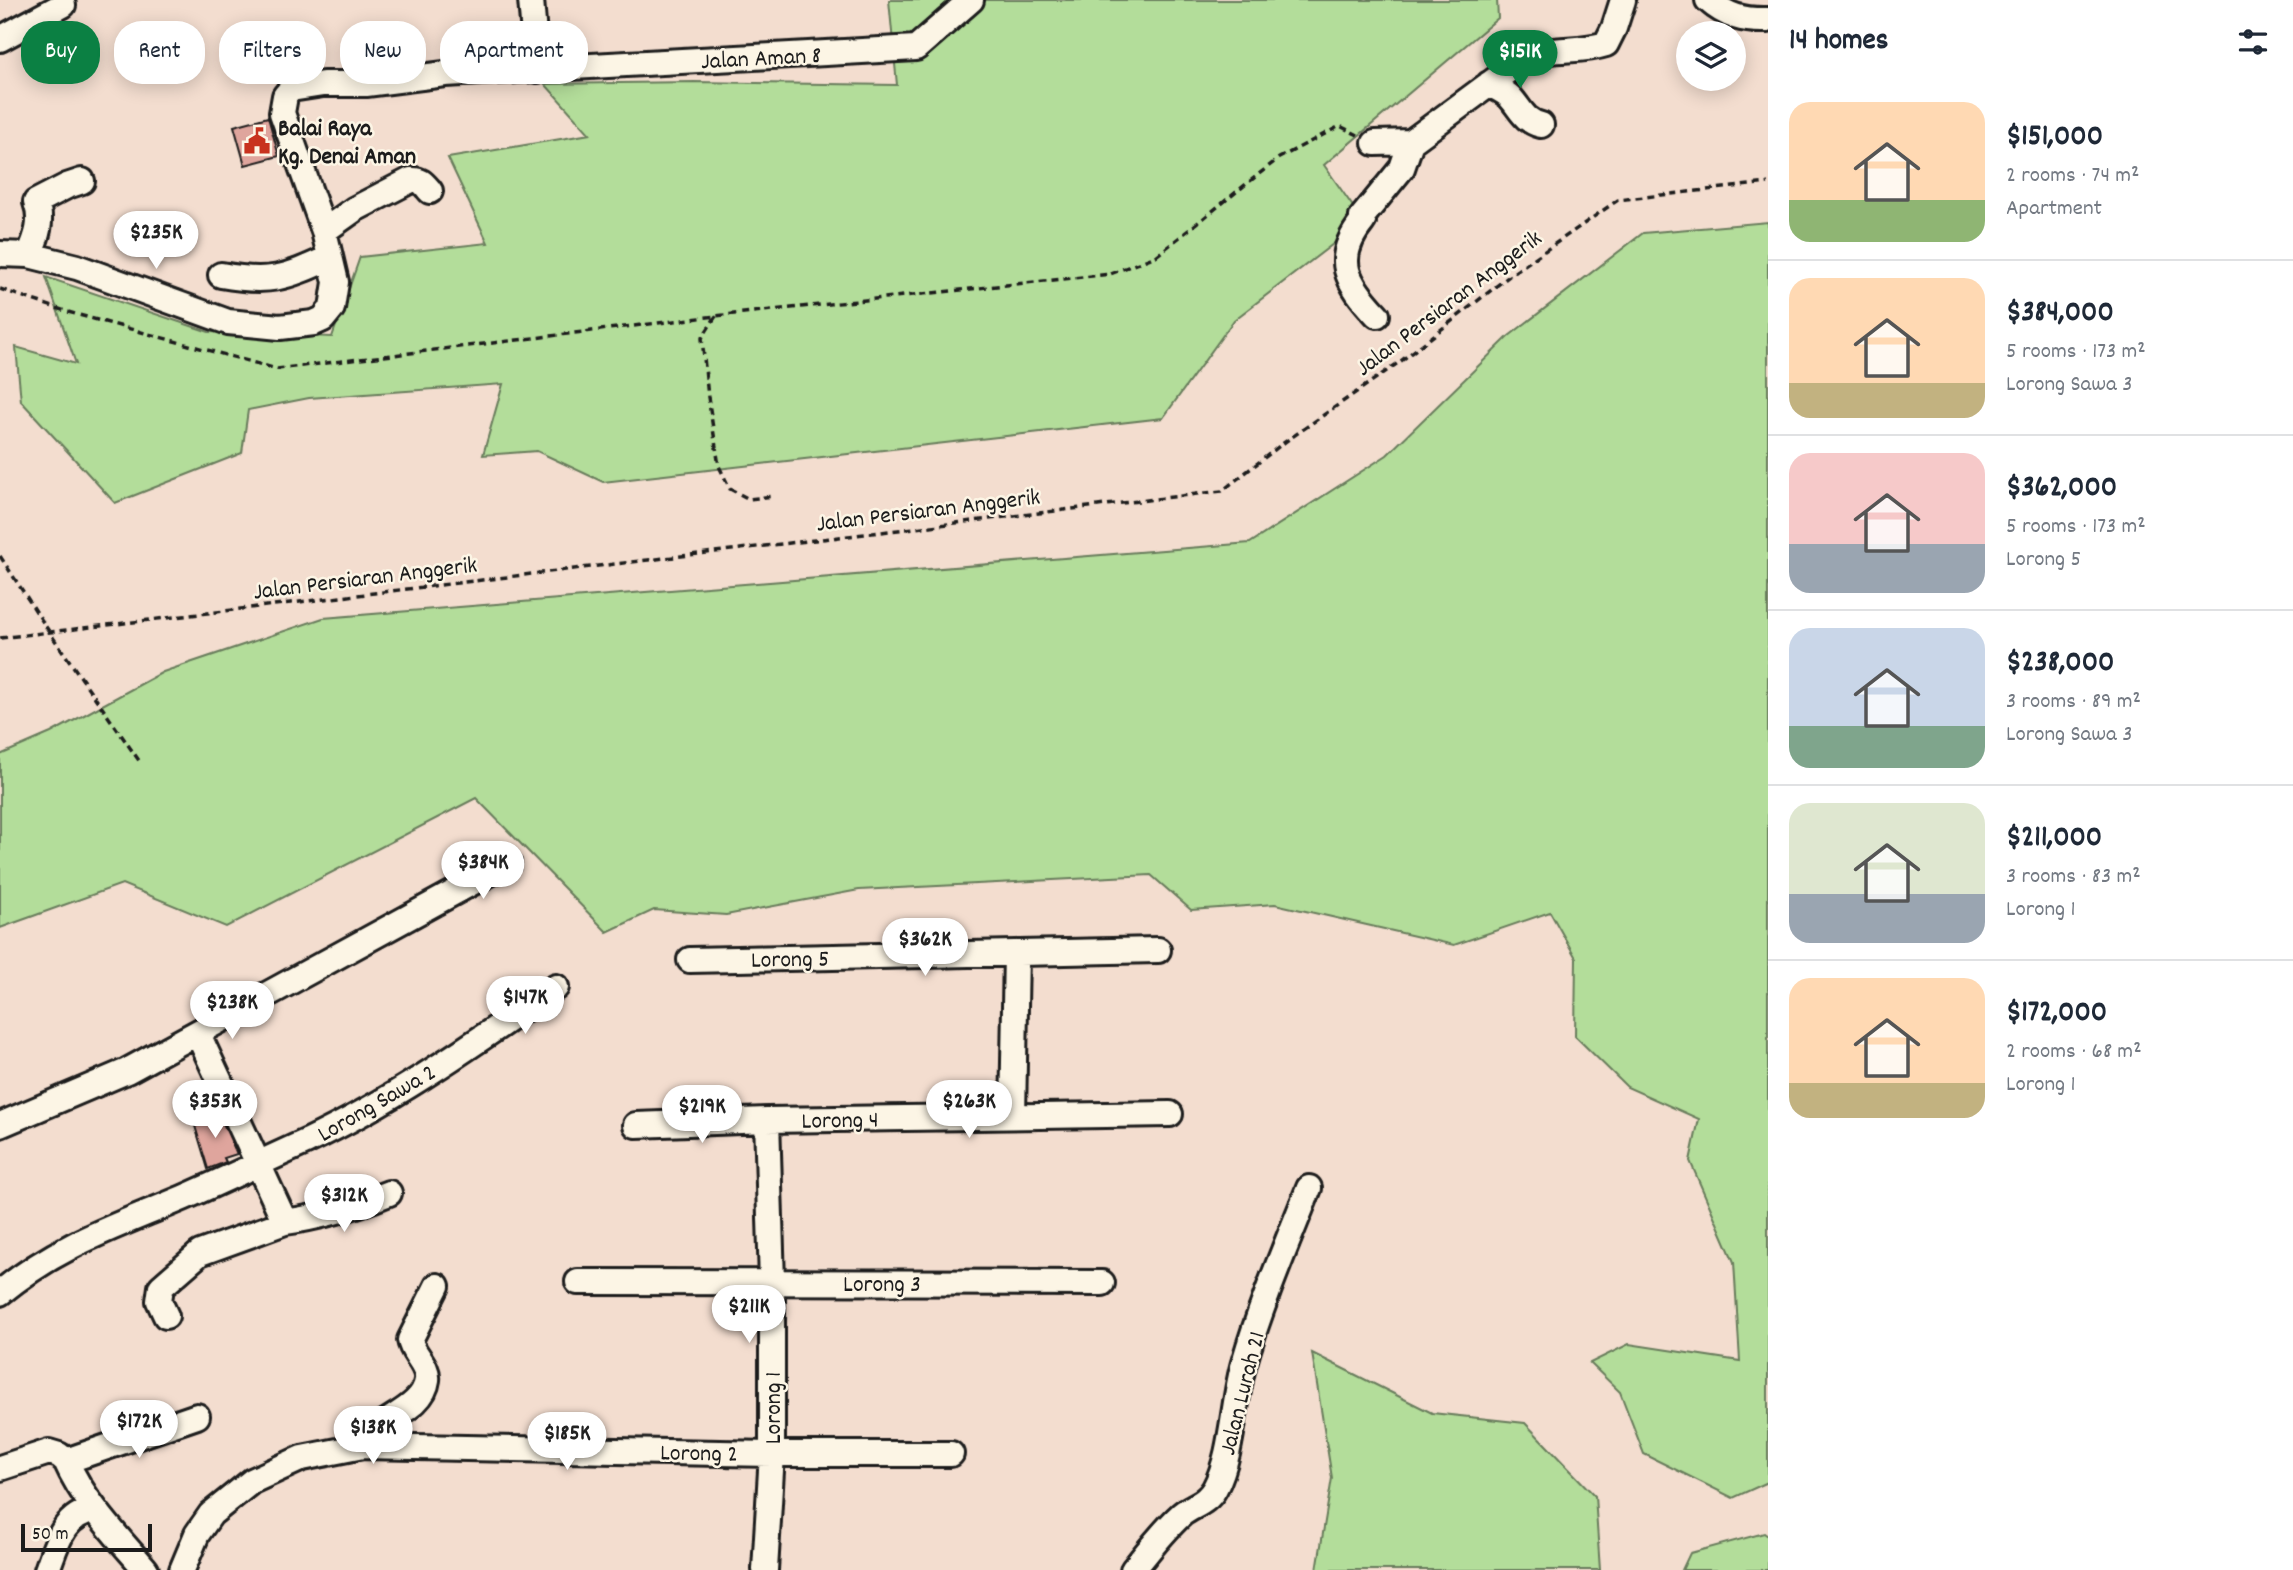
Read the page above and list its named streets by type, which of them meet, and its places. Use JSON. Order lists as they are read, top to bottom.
{
  "streets": {
    "street": [
      "Jalan Aman 8",
      "Lorong 5",
      "Lorong Sawa 2",
      "Lorong 4",
      "Lorong 3",
      "Jalan Lurah 21",
      "Lorong 1",
      "Lorong 2"
    ],
    "path": ["Jalan Persiaran Anggerik"]
  },
  "crossings": [
    ["Lorong 4", "Lorong 1"],
    ["Lorong 3", "Lorong 1"],
    ["Lorong 1", "Lorong 2"]
  ],
  "places": {
    "public building": ["Balai Raya Kg. Denai Aman"]
  },
  "scale_bar": "50 m",
  "page": {
    "heading": "14 homes",
    "chip": [
      "Buy",
      "Rent",
      "Filters",
      "New",
      "Apartment"
    ],
    "price": [
      "$151K",
      "$235K",
      "$384K",
      "$362K",
      "$147K",
      "$238K",
      "$353K",
      "$263K",
      "$219K",
      "$312K",
      "$211K",
      "$172K",
      "$138K",
      "$185K"
    ],
    "list": [
      {
        "name": "$151,000",
        "note": "2 rooms · 74 m² · Apartment"
      },
      {
        "name": "$384,000",
        "note": "5 rooms · 173 m² · Lorong Sawa 3"
      },
      {
        "name": "$362,000",
        "note": "5 rooms · 173 m² · Lorong 5"
      },
      {
        "name": "$238,000",
        "note": "3 rooms · 89 m² · Lorong Sawa 3"
      },
      {
        "name": "$211,000",
        "note": "3 rooms · 83 m² · Lorong 1"
      },
      {
        "name": "$172,000",
        "note": "2 rooms · 68 m² · Lorong 1"
      }
    ],
    "scale": "50 m"
  }
}
